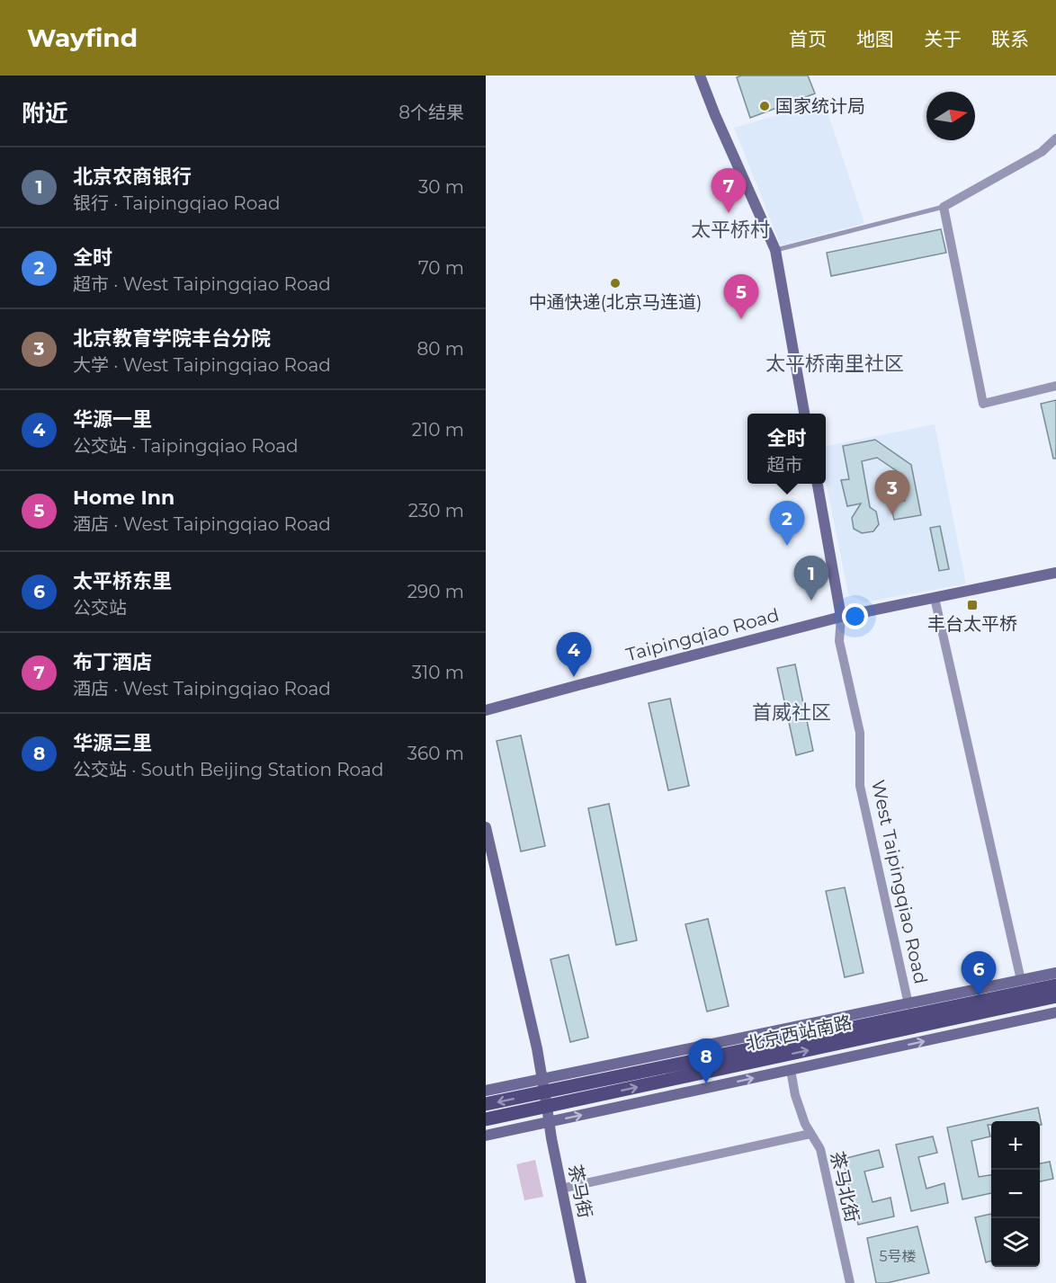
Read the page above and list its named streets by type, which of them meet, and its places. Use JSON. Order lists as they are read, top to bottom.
{
  "streets": {
    "main road": ["北京西站南路"],
    "street": [
      "Taipingqiao Road",
      "West Taipingqiao Road",
      "茶马北街",
      "茶马街"
    ]
  },
  "crossings": [
    ["Taipingqiao Road", "West Taipingqiao Road"],
    ["北京西站南路", "茶马街"]
  ],
  "districts": ["太平桥村", "太平桥南里社区", "首威社区"],
  "places": {
    "other": ["国家统计局", "中通快递(北京马连道)"],
    "transit": ["丰台太平桥"]
  },
  "house_numbers": ["5号楼"],
  "north": "right",
  "page": {
    "header": "Wayfind",
    "nav": [
      "首页",
      "地图",
      "关于",
      "联系"
    ],
    "heading": ["附近", "8个结果"],
    "list": [
      {
        "mark": "1",
        "name": "北京农商银行",
        "note": "银行 · Taipingqiao Road",
        "value": "30 m"
      },
      {
        "mark": "2",
        "name": "全时",
        "note": "超市 · West Taipingqiao Road",
        "value": "70 m"
      },
      {
        "mark": "3",
        "name": "北京教育学院丰台分院",
        "note": "大学 · West Taipingqiao Road",
        "value": "80 m"
      },
      {
        "mark": "4",
        "name": "华源一里",
        "note": "公交站 · Taipingqiao Road",
        "value": "210 m"
      },
      {
        "mark": "5",
        "name": "Home Inn",
        "note": "酒店 · West Taipingqiao Road",
        "value": "230 m"
      },
      {
        "mark": "6",
        "name": "太平桥东里",
        "note": "公交站",
        "value": "290 m"
      },
      {
        "mark": "7",
        "name": "布丁酒店",
        "note": "酒店 · West Taipingqiao Road",
        "value": "310 m"
      },
      {
        "mark": "8",
        "name": "华源三里",
        "note": "公交站 · South Beijing Station Road",
        "value": "360 m"
      }
    ],
    "pins": [
      "7",
      "5",
      "3",
      "2",
      "1",
      "4",
      "6",
      "8"
    ],
    "popup": ["全时", "超市"],
    "map_buttons": ["+", "−"]
  }
}
